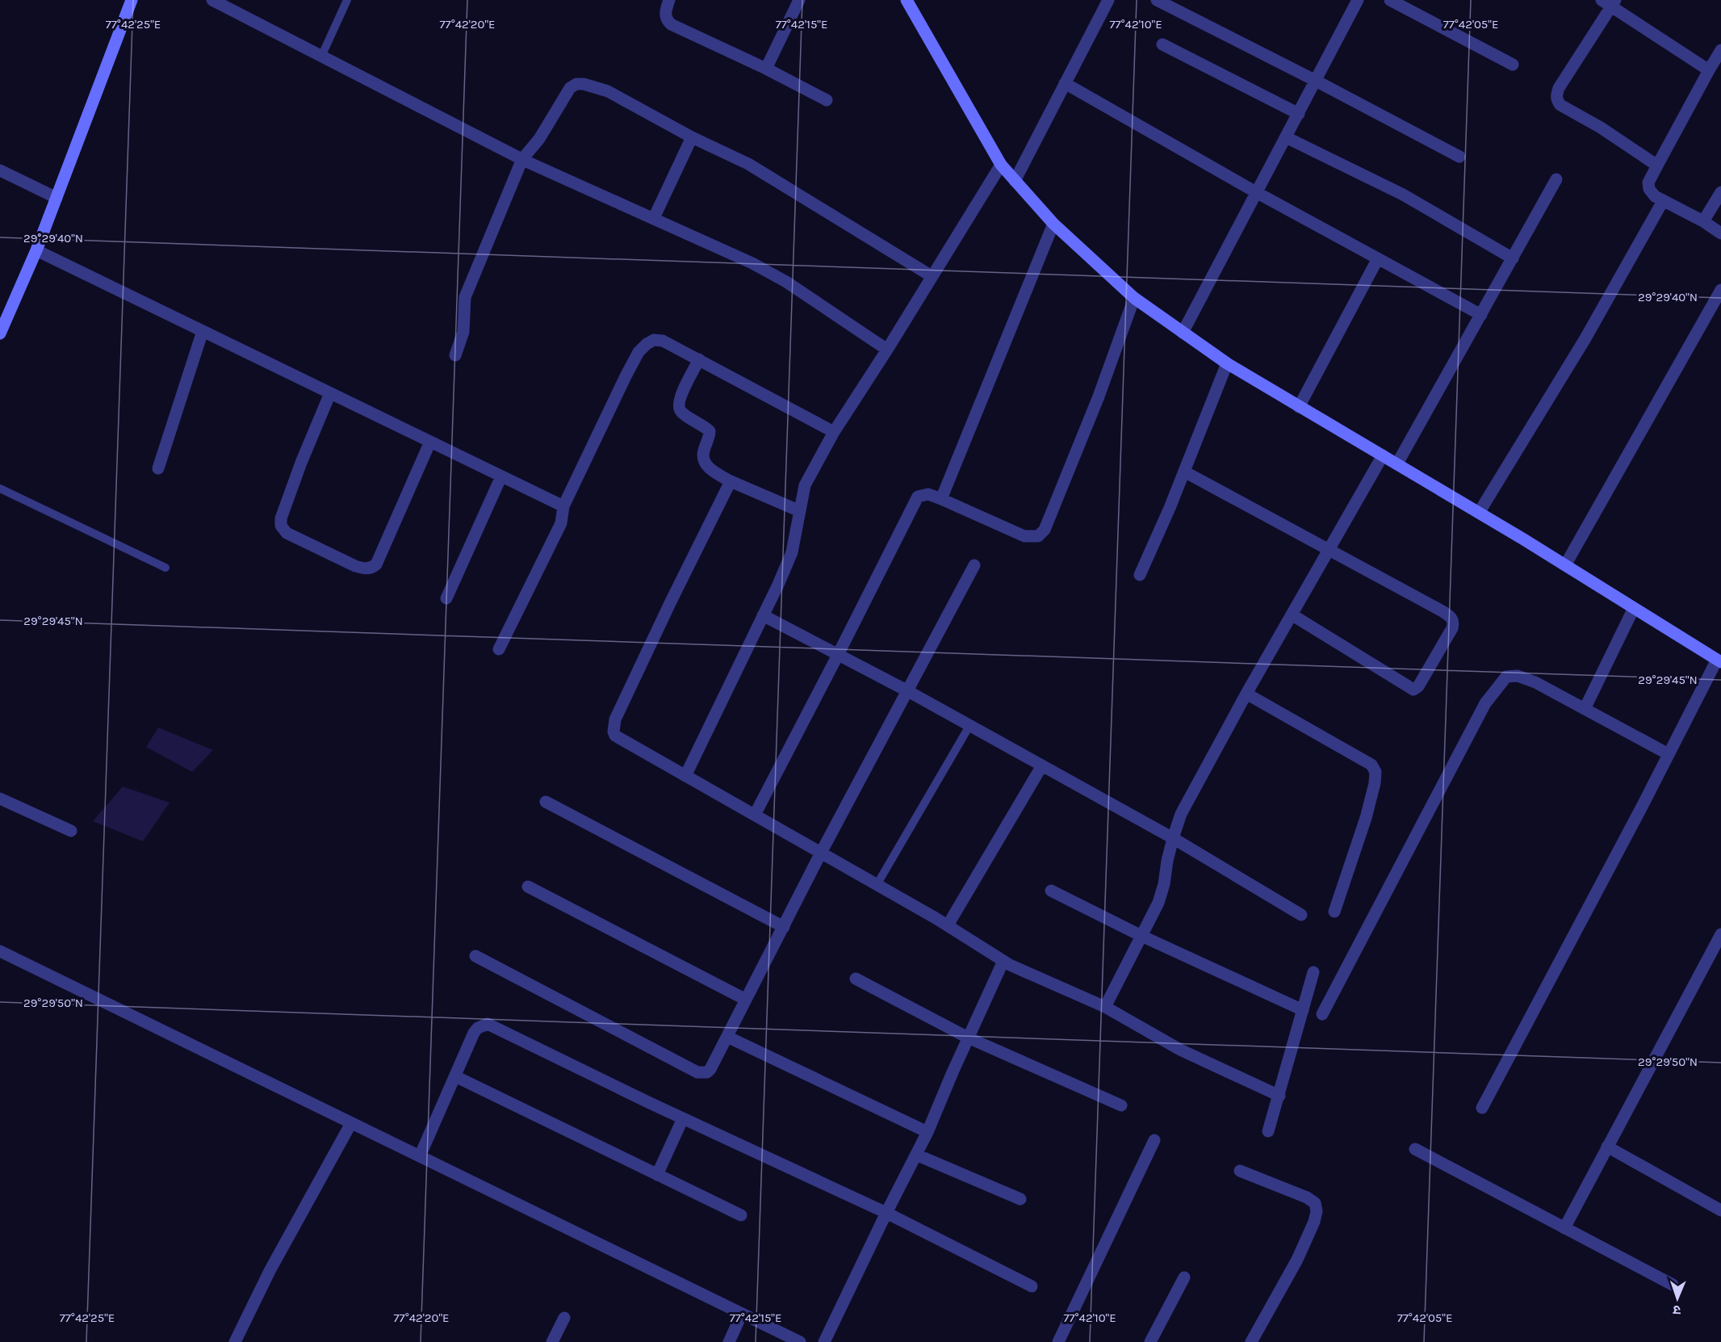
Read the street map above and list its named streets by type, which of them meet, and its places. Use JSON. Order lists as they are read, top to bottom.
{
  "north": "bottom",
  "coordinates": [
    "77°42'25\"E",
    "77°42'20\"E",
    "77°42'15\"E",
    "77°42'10\"E",
    "77°42'05\"E",
    "29°29'40\"N",
    "29°29'45\"N",
    "29°29'50\"N"
  ]
}
